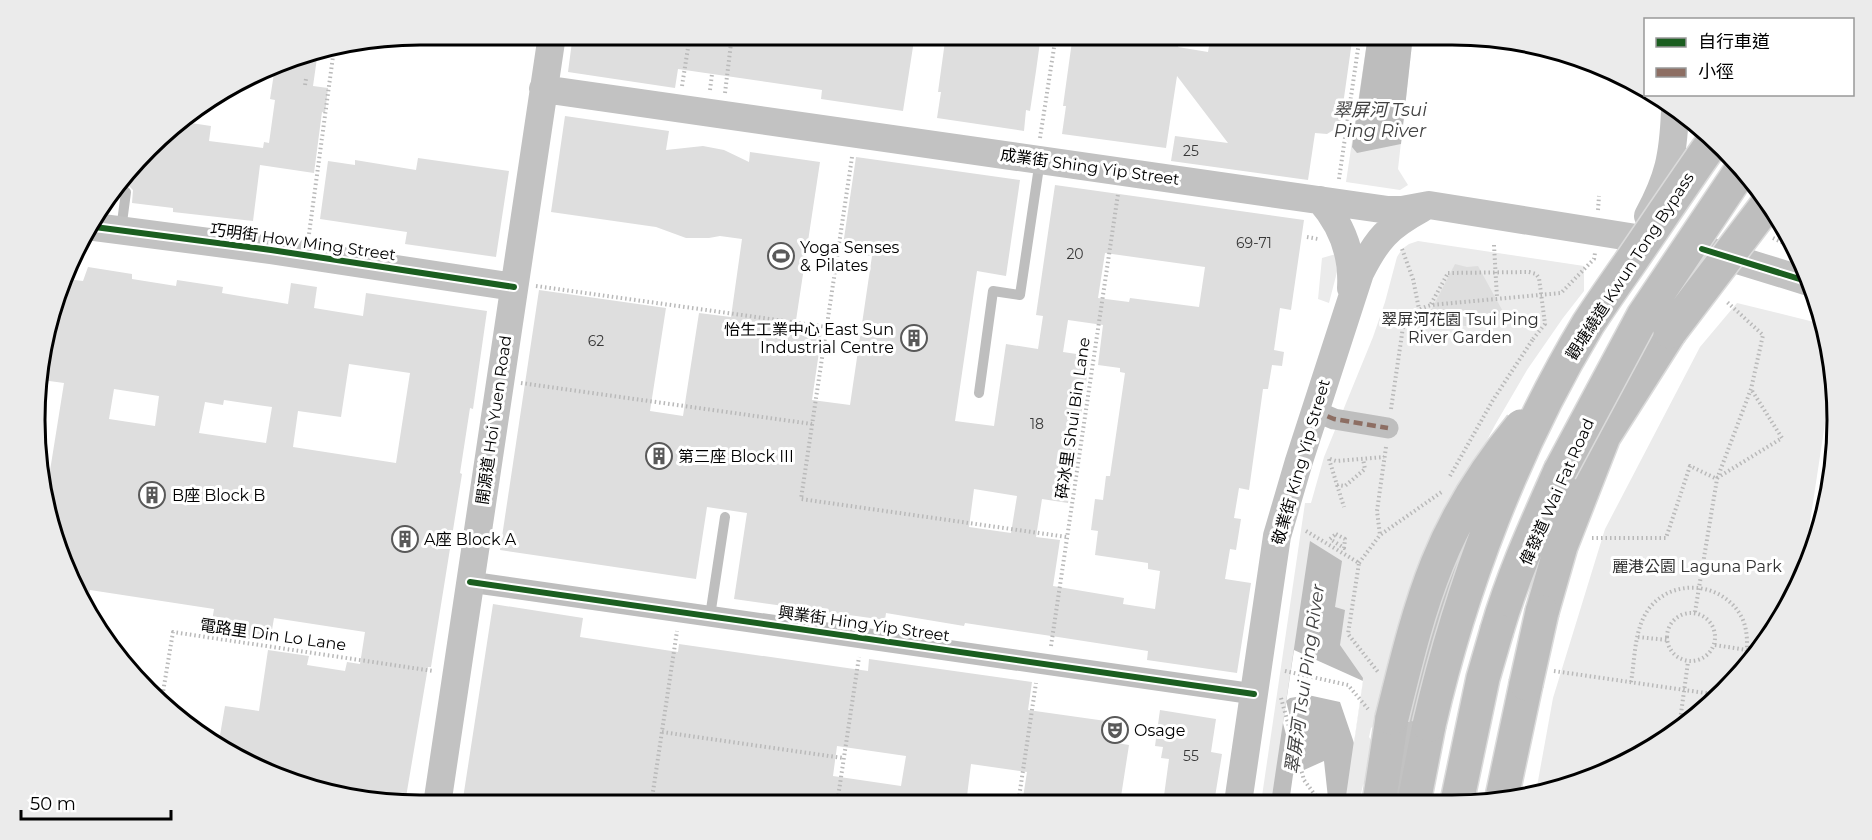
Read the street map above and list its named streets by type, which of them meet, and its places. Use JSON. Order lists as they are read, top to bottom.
{
  "streets": {
    "highway": ["觀塘繞道 Kwun Tong Bypass"],
    "main road": [
      "成業街 Shing Yip Street",
      "巧明街 How Ming Street",
      "開源道 Hoi Yuen Road",
      "敬業街 King Yip Street",
      "偉發道 Wai Fat Road"
    ],
    "street": ["興業街 Hing Yip Street"],
    "path": ["碎冰里 Shui Bin Lane", "電路里 Din Lo Lane"]
  },
  "crossings": [
    ["成業街 Shing Yip Street", "開源道 Hoi Yuen Road"],
    ["成業街 Shing Yip Street", "敬業街 King Yip Street"],
    ["巧明街 How Ming Street", "開源道 Hoi Yuen Road"],
    ["開源道 Hoi Yuen Road", "興業街 Hing Yip Street"],
    ["敬業街 King Yip Street", "興業街 Hing Yip Street"]
  ],
  "water": ["翠屏河 Tsui Ping River"],
  "parks": ["翠屏河花園 Tsui Ping River Garden", "麗港公園 Laguna Park"],
  "places": {
    "sports": ["Yoga Senses & Pilates"],
    "building": [
      "怡生工業中心 East Sun Industrial Centre",
      "第三座 Block III",
      "B座 Block B",
      "A座 Block A"
    ],
    "theatre": ["Osage"]
  },
  "house_numbers": [
    "25",
    "69-71",
    "20",
    "62",
    "18",
    "55"
  ],
  "legend": ["自行車道", "小徑"],
  "scale_bar": "50 m"
}
